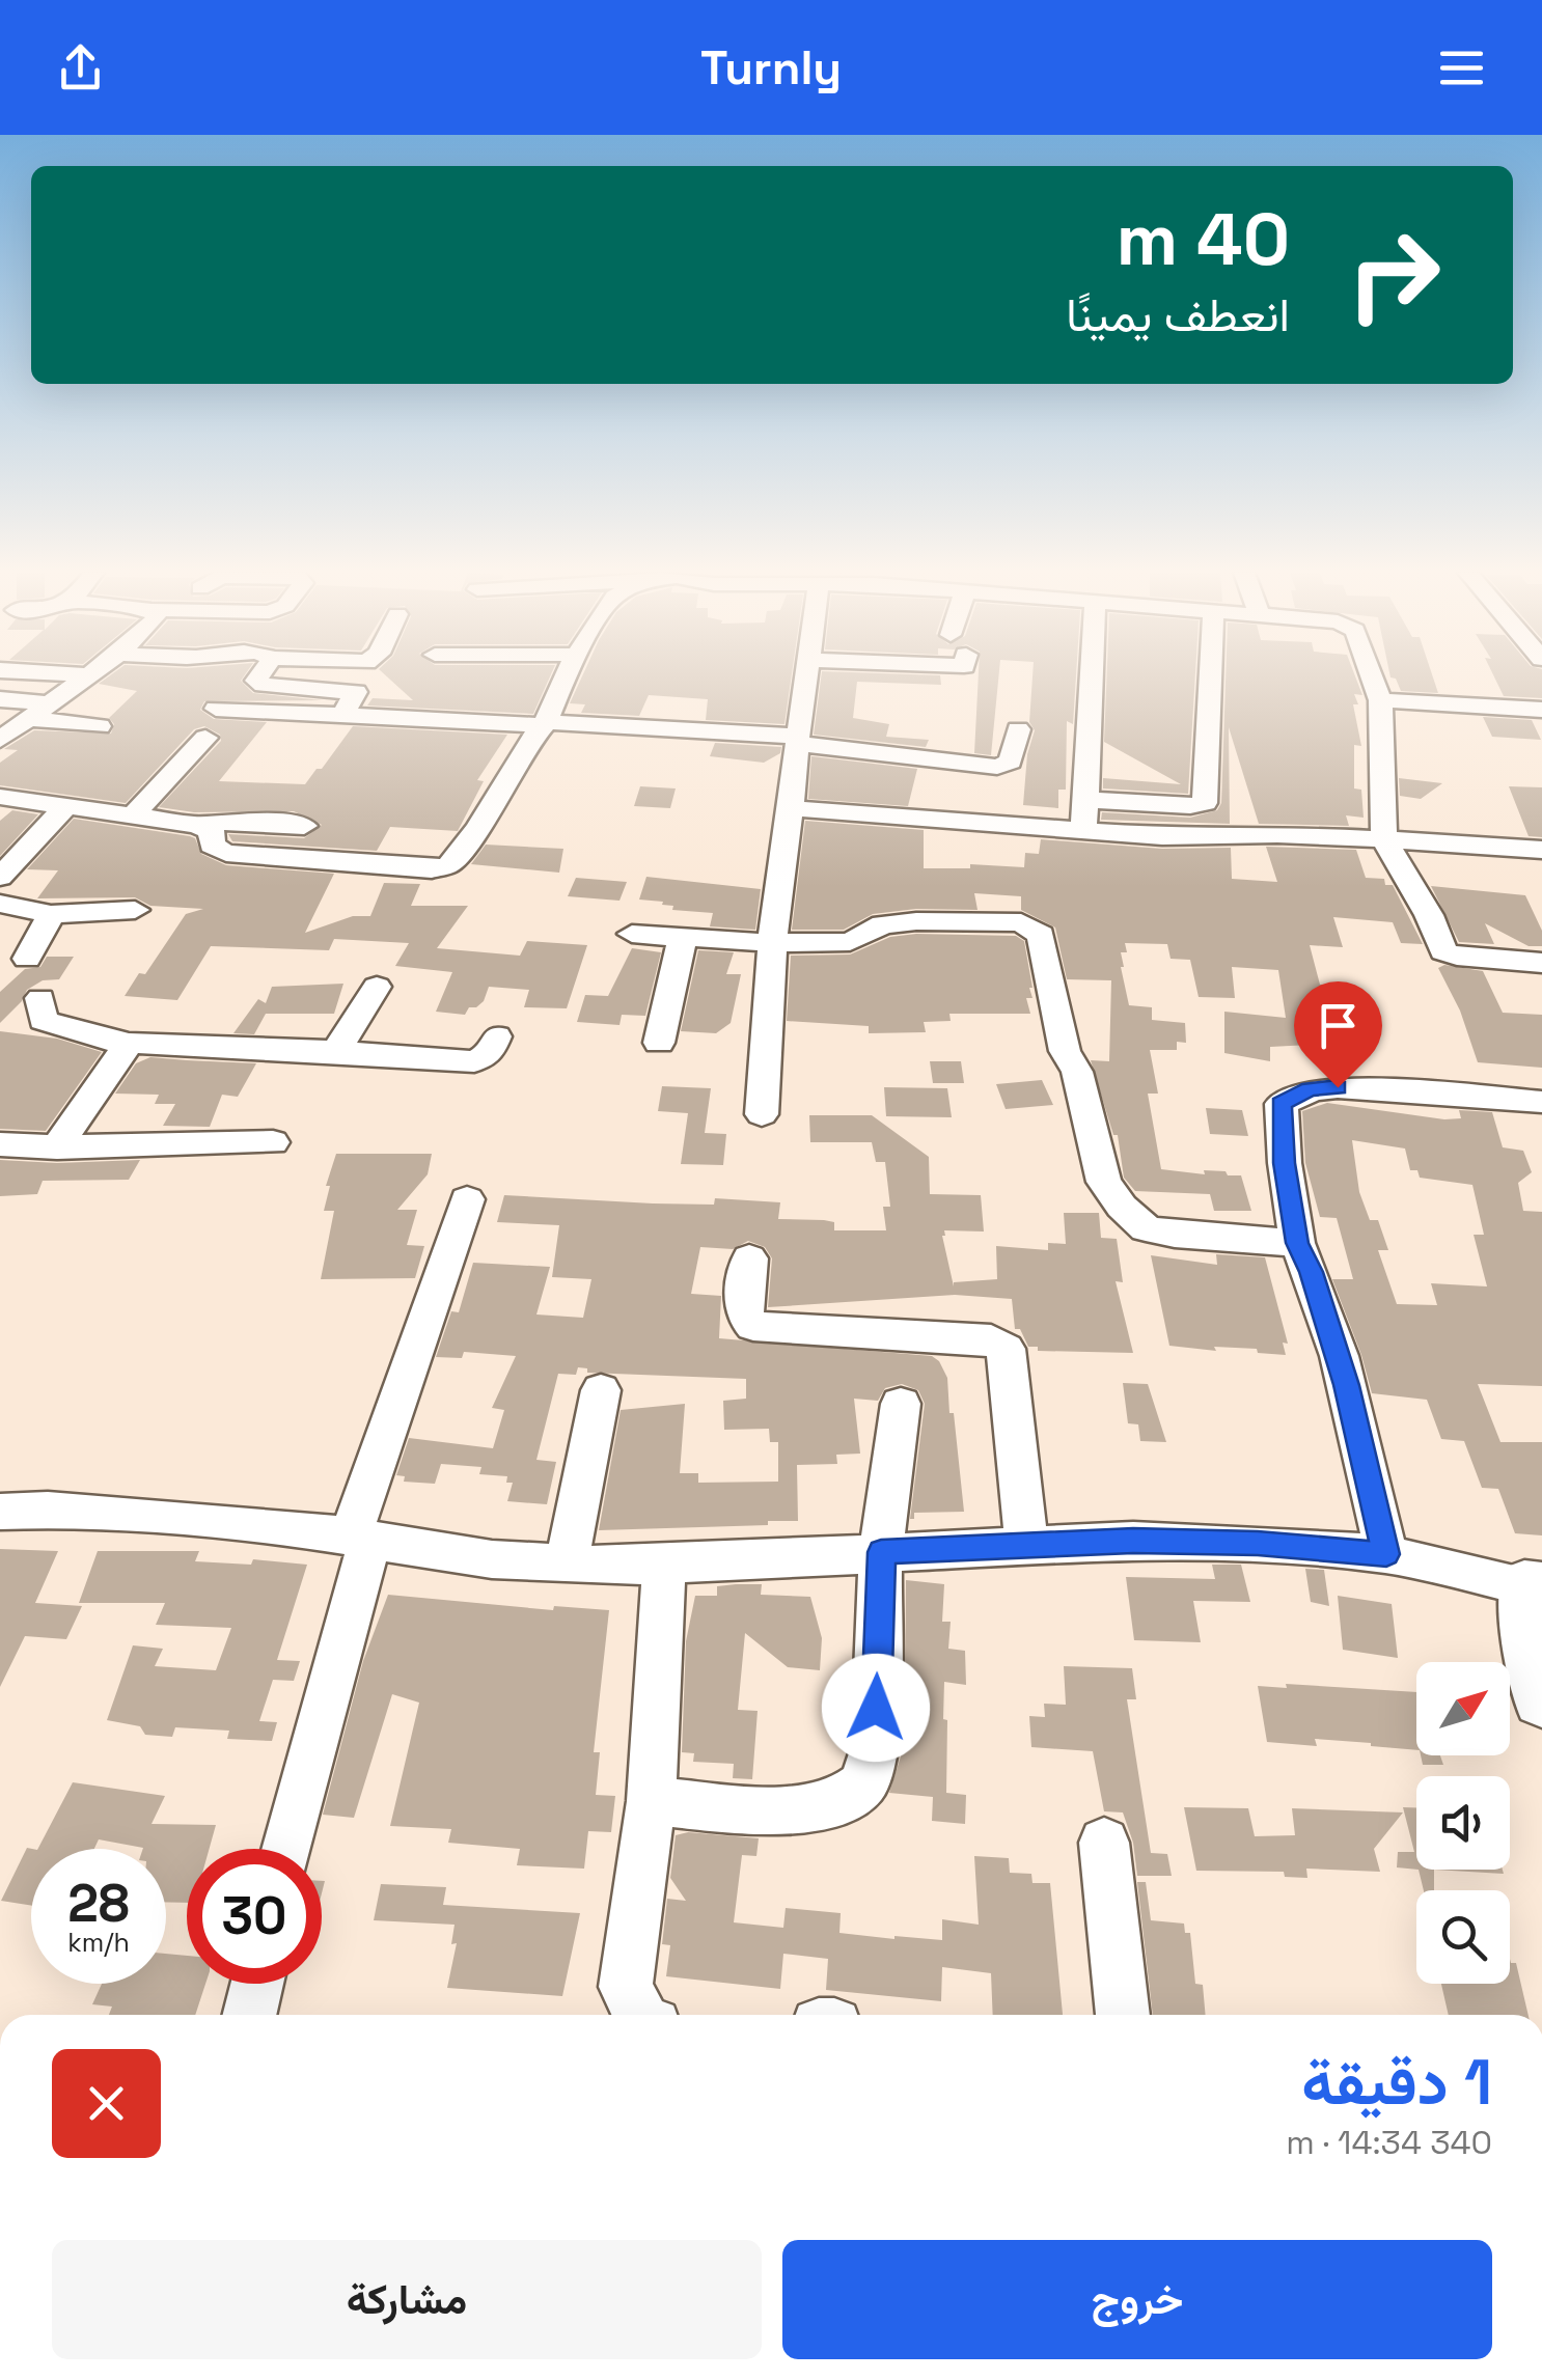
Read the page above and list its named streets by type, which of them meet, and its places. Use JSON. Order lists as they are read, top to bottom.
{
  "north": "top right",
  "page": {
    "header": "Turnly",
    "turn": ["40 m", "انعطف يمينًا"],
    "speed": "28 km/h",
    "limit": "30",
    "heading": ["1 دقيقة", "340 m · 14:34"],
    "buttons": ["خروج", "مشاركة"]
  }
}
